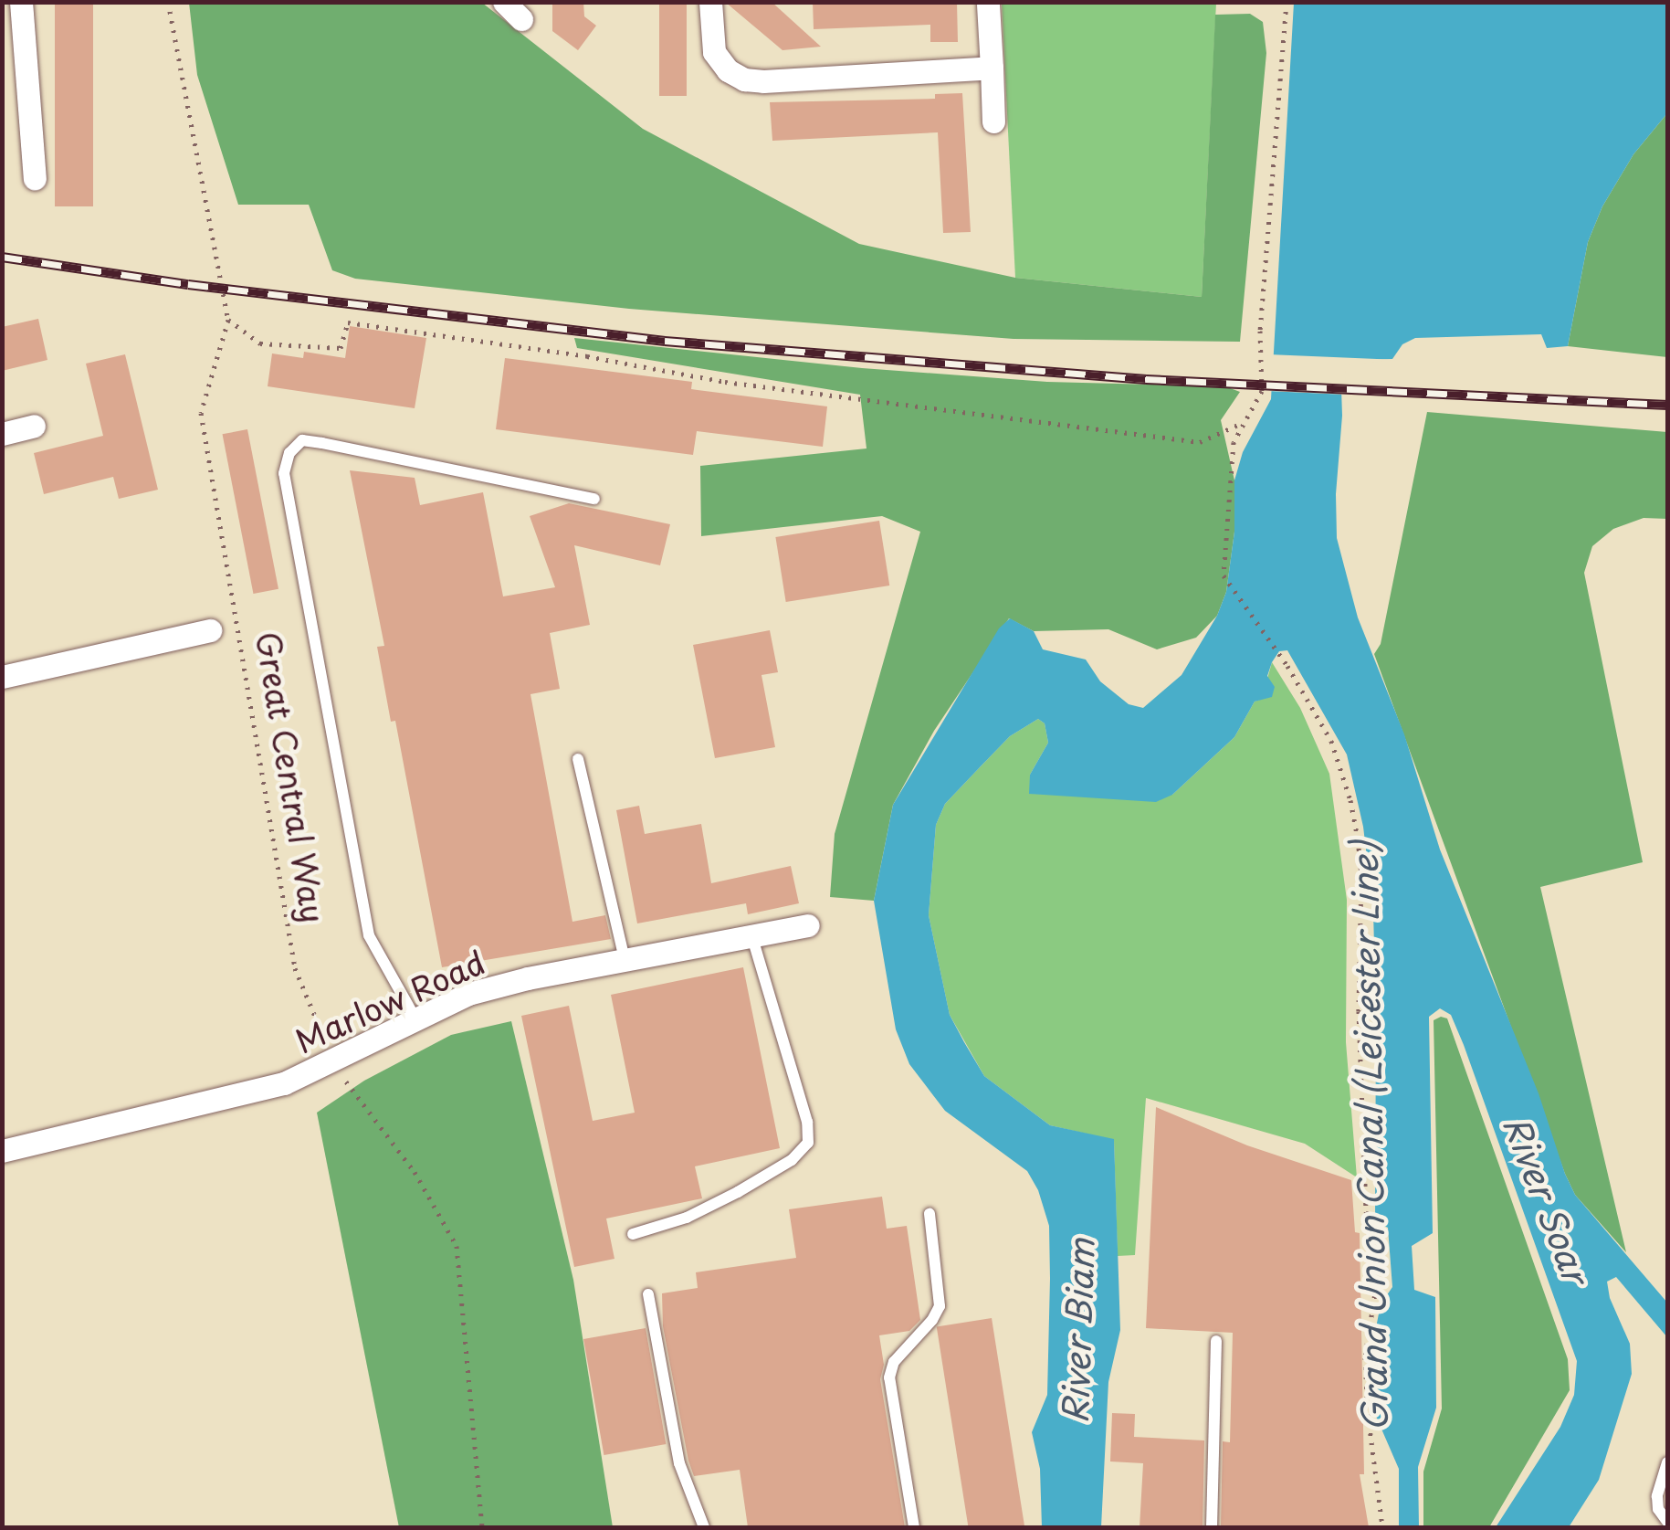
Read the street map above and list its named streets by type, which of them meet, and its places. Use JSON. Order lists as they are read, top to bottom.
{
  "streets": {
    "street": ["Marlow Road"],
    "lane": ["Great Central Way"]
  },
  "crossings": [
    ["Great Central Way", "Marlow Road"]
  ],
  "water": ["Grand Union Canal (Leicester Line)", "River Soar", "River Biam"]
}
